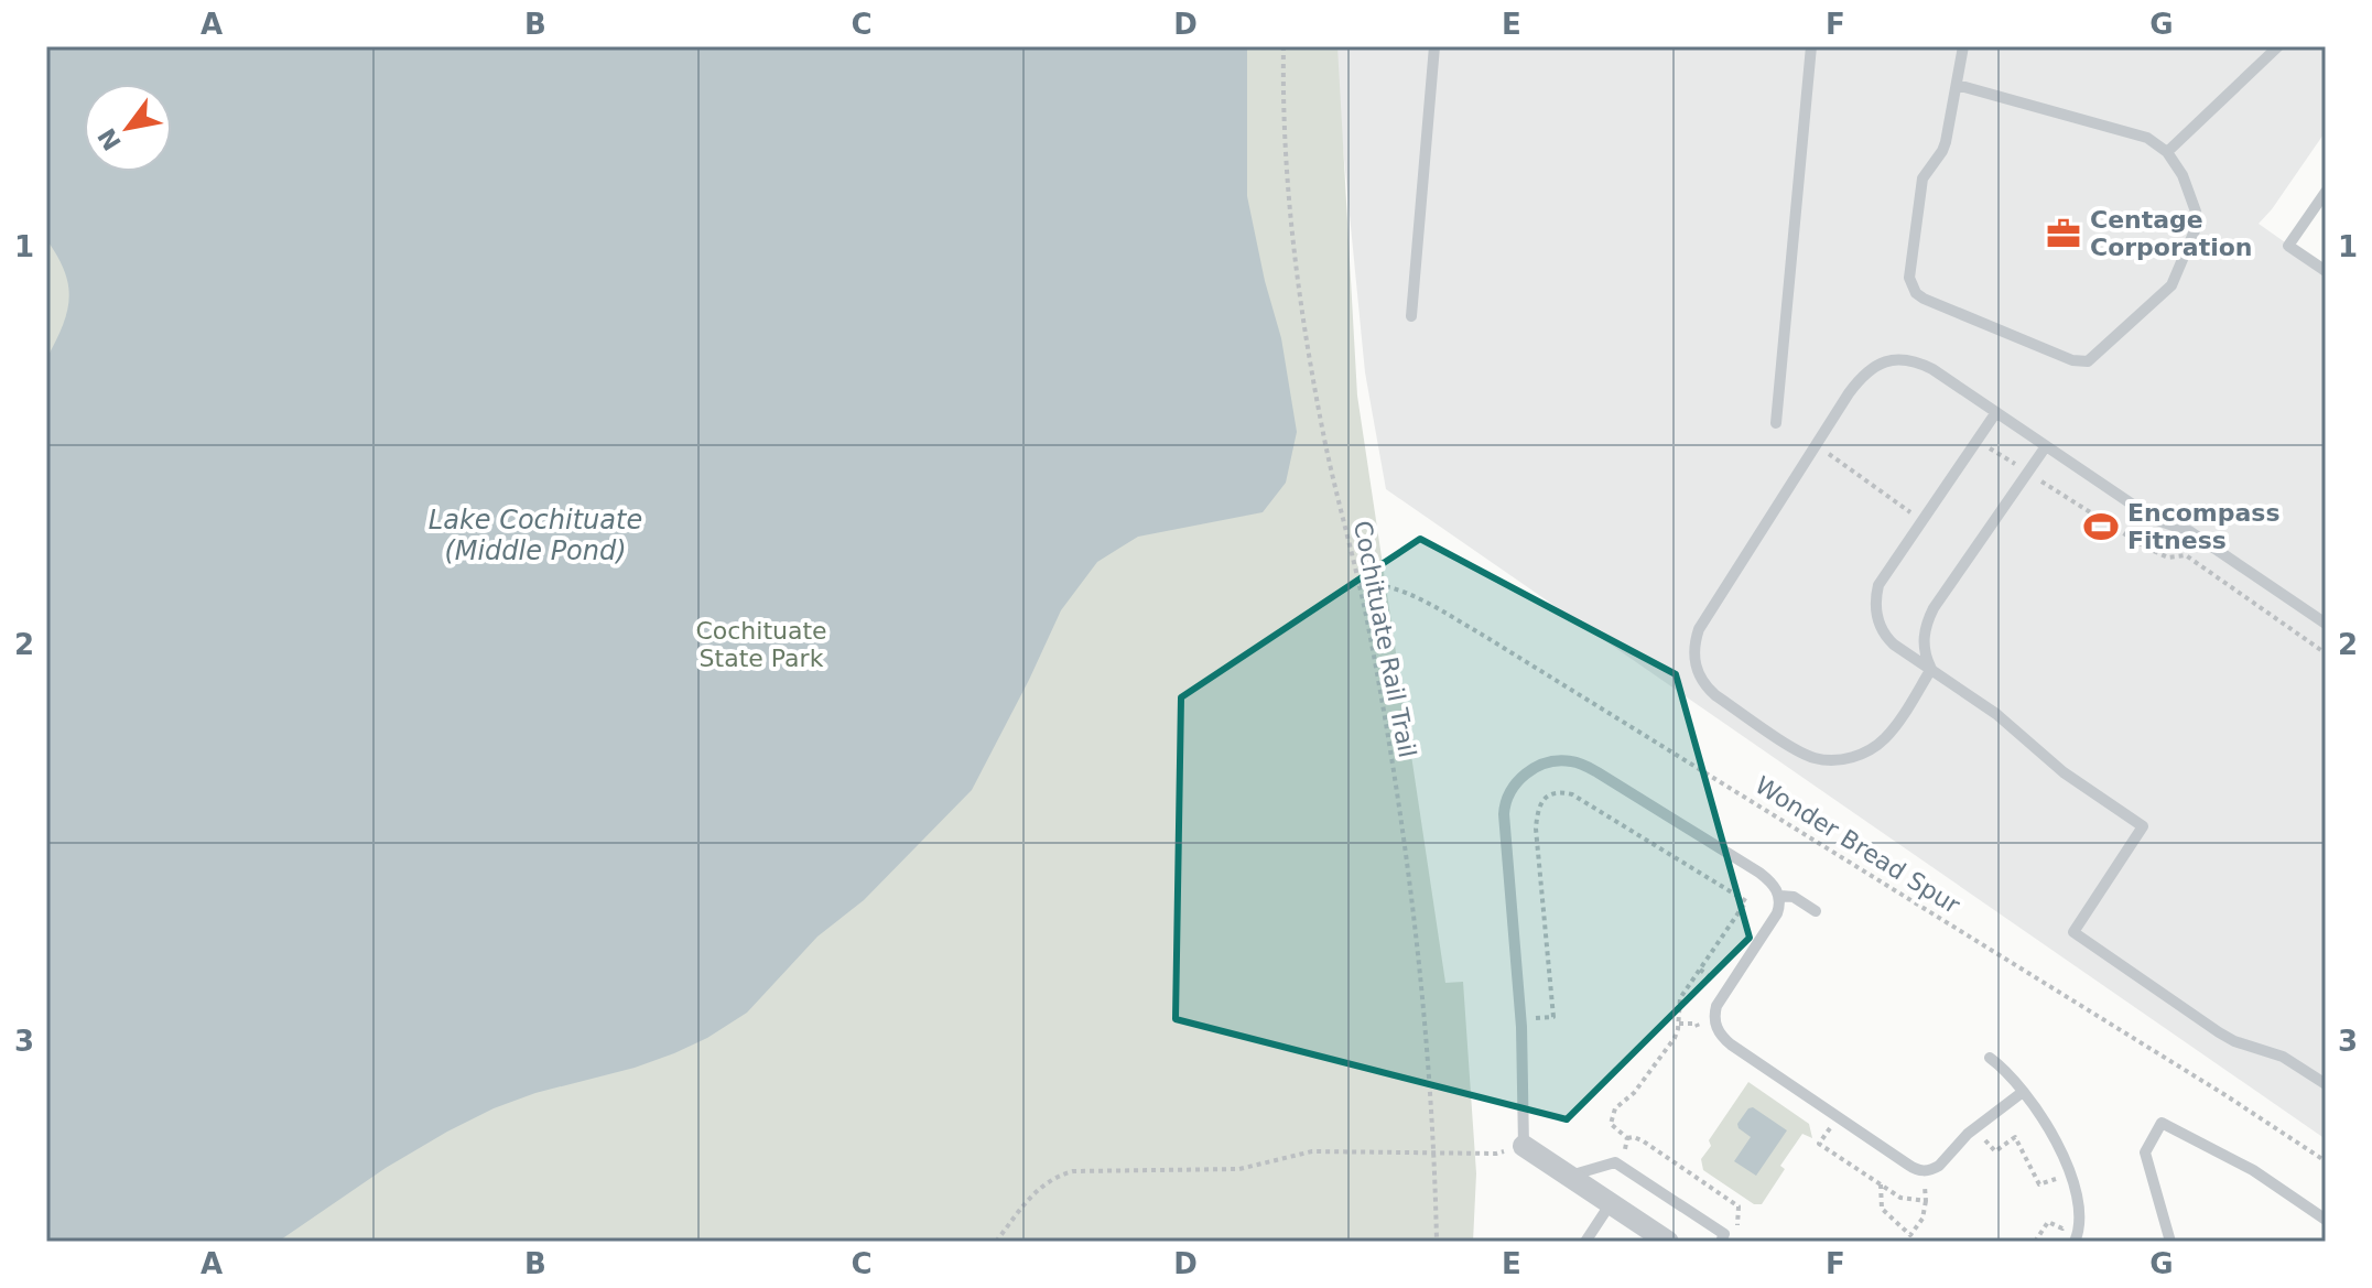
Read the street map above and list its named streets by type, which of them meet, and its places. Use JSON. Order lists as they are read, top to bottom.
{
  "streets": {
    "path": ["Cochituate Rail Trail", "Wonder Bread Spur"]
  },
  "crossings": [
    ["Cochituate Rail Trail", "Wonder Bread Spur"]
  ],
  "water": ["Lake Cochituate (Middle Pond)"],
  "parks": ["Cochituate State Park"],
  "places": {
    "office": ["Centage Corporation"],
    "sports": ["Encompass Fitness"]
  },
  "north": "bottom left",
  "grid": {
    "columns": [
      "A",
      "B",
      "C",
      "D",
      "E",
      "F",
      "G"
    ],
    "rows": ["1", "2", "3"]
  }
}
